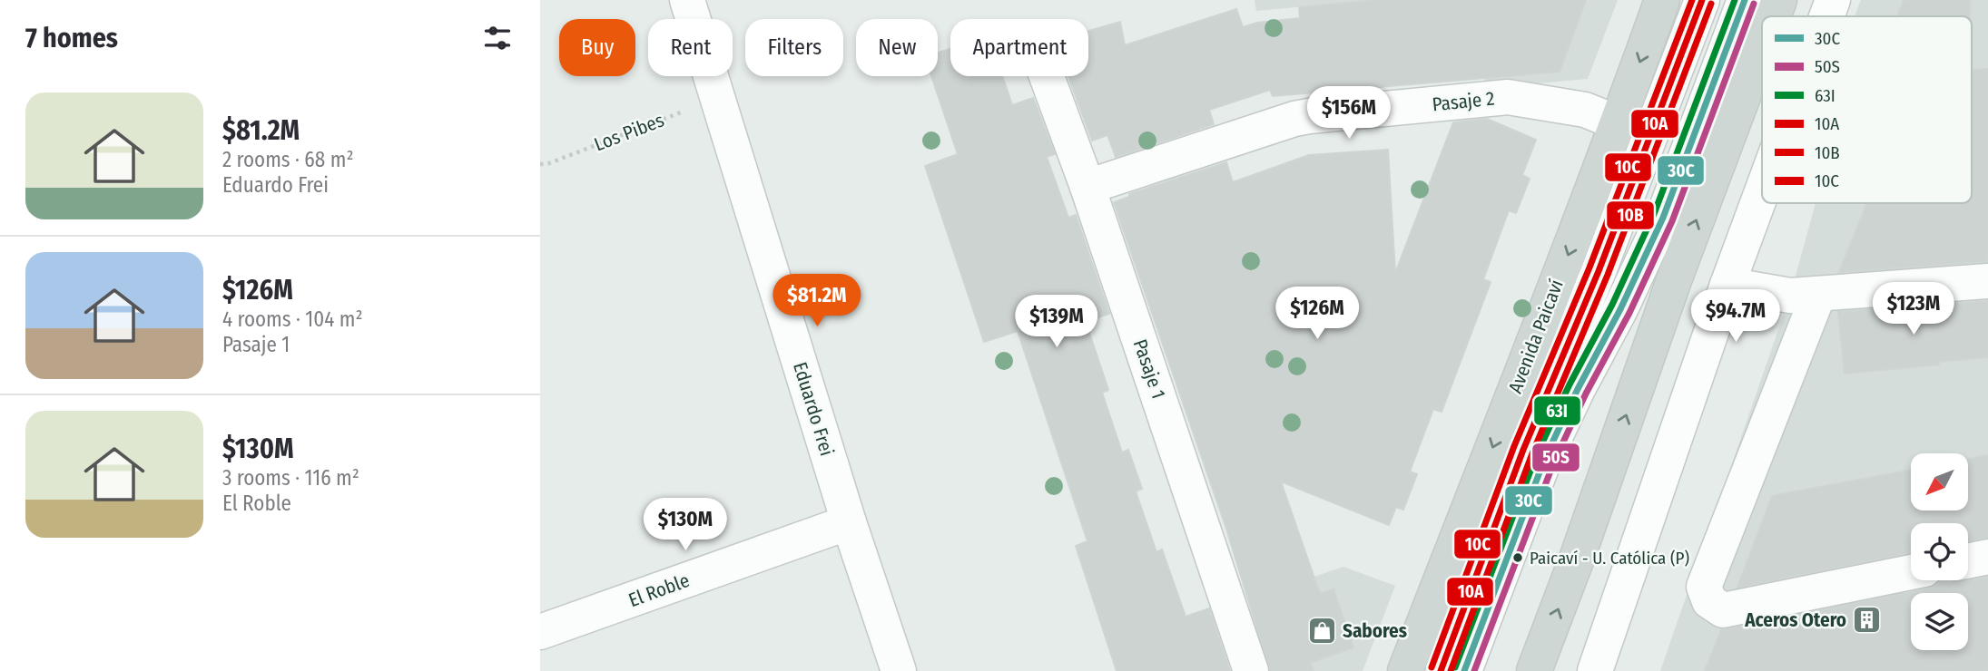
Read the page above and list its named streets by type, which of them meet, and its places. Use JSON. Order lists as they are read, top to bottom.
{
  "streets": {
    "main road": ["Avenida Paicaví"],
    "street": [
      "Pasaje 2",
      "Pasaje 1",
      "Eduardo Frei",
      "El Roble"
    ],
    "path": ["Los Pibes"]
  },
  "crossings": [
    ["Pasaje 2", "Avenida Paicaví"],
    ["Pasaje 2", "Pasaje 1"],
    ["Los Pibes", "Eduardo Frei"],
    ["Eduardo Frei", "El Roble"]
  ],
  "places": {
    "other": ["Paicaví - U. Católica (P)"],
    "building": ["Aceros Otero"],
    "shop": ["Sabores"]
  },
  "lines": [
    "transit line 30C",
    "transit line 63I",
    "transit line 10A",
    "transit line 10C",
    "transit line 50S",
    "transit line 10B"
  ],
  "legend": [
    "30C",
    "50S",
    "63I",
    "10A",
    "10B",
    "10C"
  ],
  "north": "bottom left",
  "page": {
    "heading": "7 homes",
    "chip": [
      "Buy",
      "Rent",
      "Filters",
      "New",
      "Apartment"
    ],
    "list": [
      {
        "name": "$81.2M",
        "note": "2 rooms · 68 m² · Eduardo Frei"
      },
      {
        "name": "$126M",
        "note": "4 rooms · 104 m² · Pasaje 1"
      },
      {
        "name": "$130M",
        "note": "3 rooms · 116 m² · El Roble"
      }
    ],
    "price": [
      "$156M",
      "$81.2M",
      "$123M",
      "$126M",
      "$94.7M",
      "$139M",
      "$130M"
    ]
  }
}
